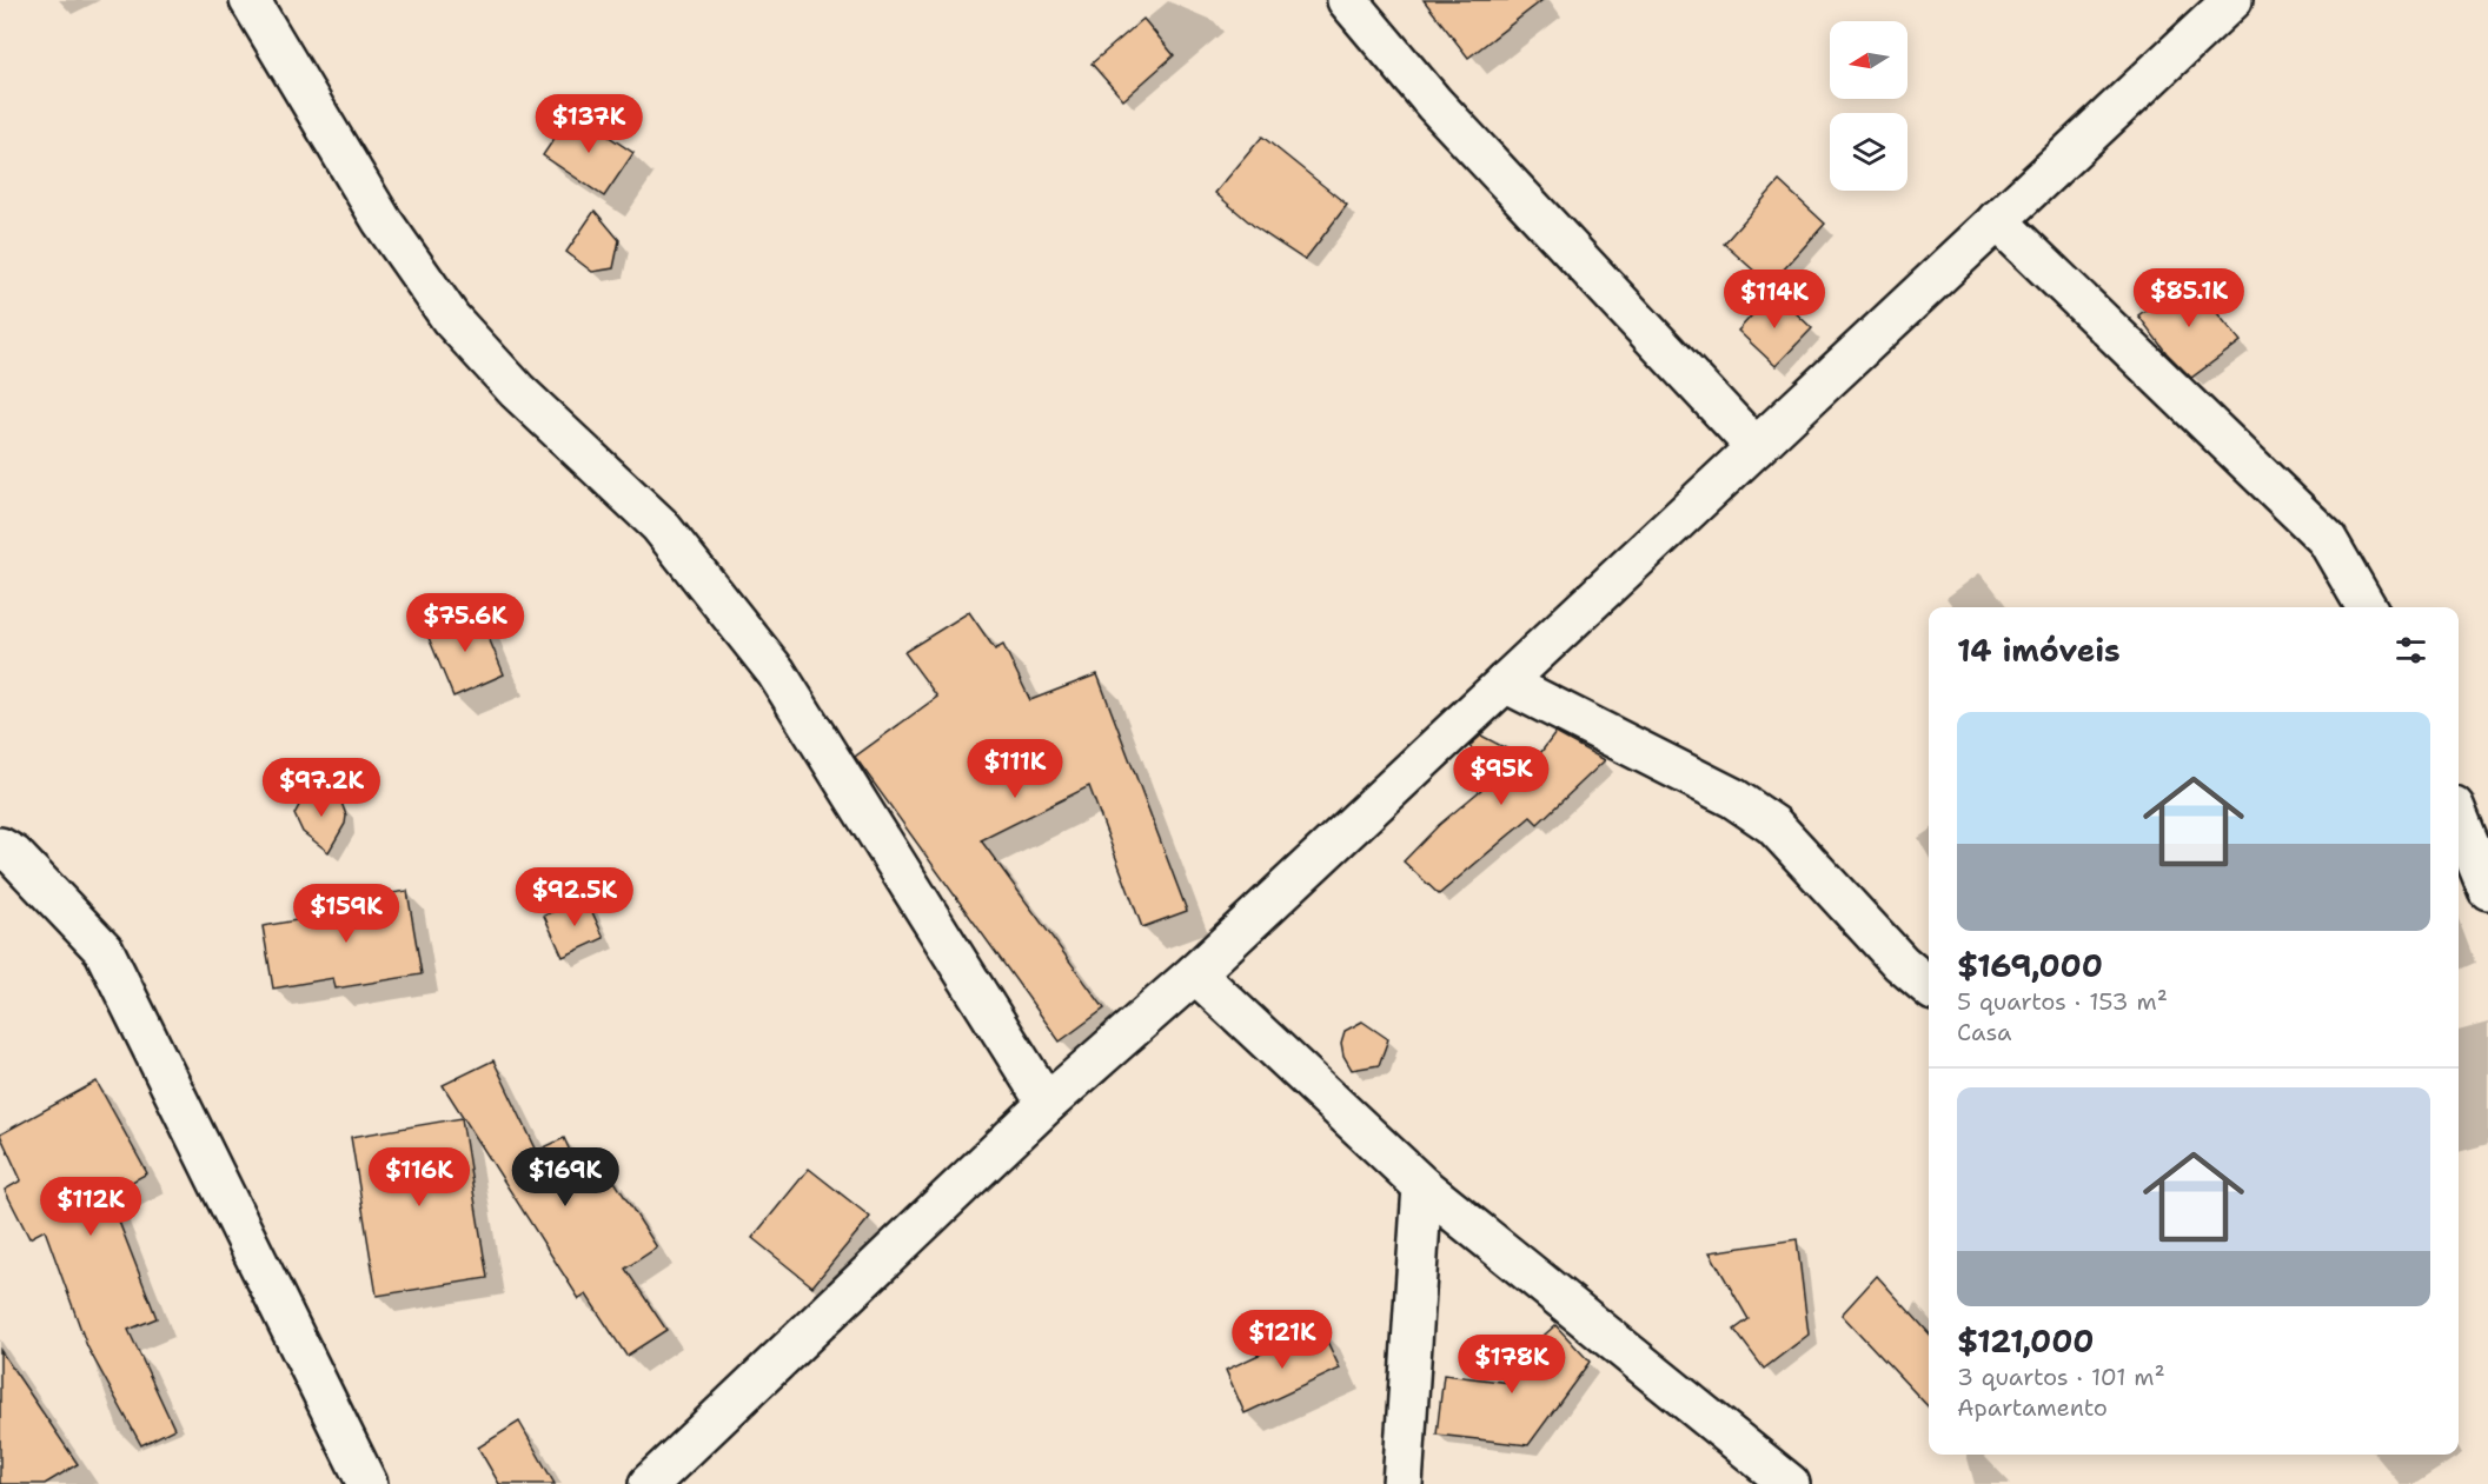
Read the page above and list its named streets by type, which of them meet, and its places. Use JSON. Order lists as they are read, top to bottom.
{
  "north": "left",
  "page": {
    "price": [
      "$137K",
      "$85.1K",
      "$114K",
      "$75.6K",
      "$111K",
      "$95K",
      "$97.2K",
      "$92.5K",
      "$159K",
      "$116K",
      "$169K",
      "$112K",
      "$121K",
      "$178K"
    ],
    "heading": "14 imóveis",
    "list": [
      {
        "name": "$169,000",
        "note": "5 quartos · 153 m² · Casa"
      },
      {
        "name": "$121,000",
        "note": "3 quartos · 101 m² · Apartamento"
      }
    ]
  }
}
